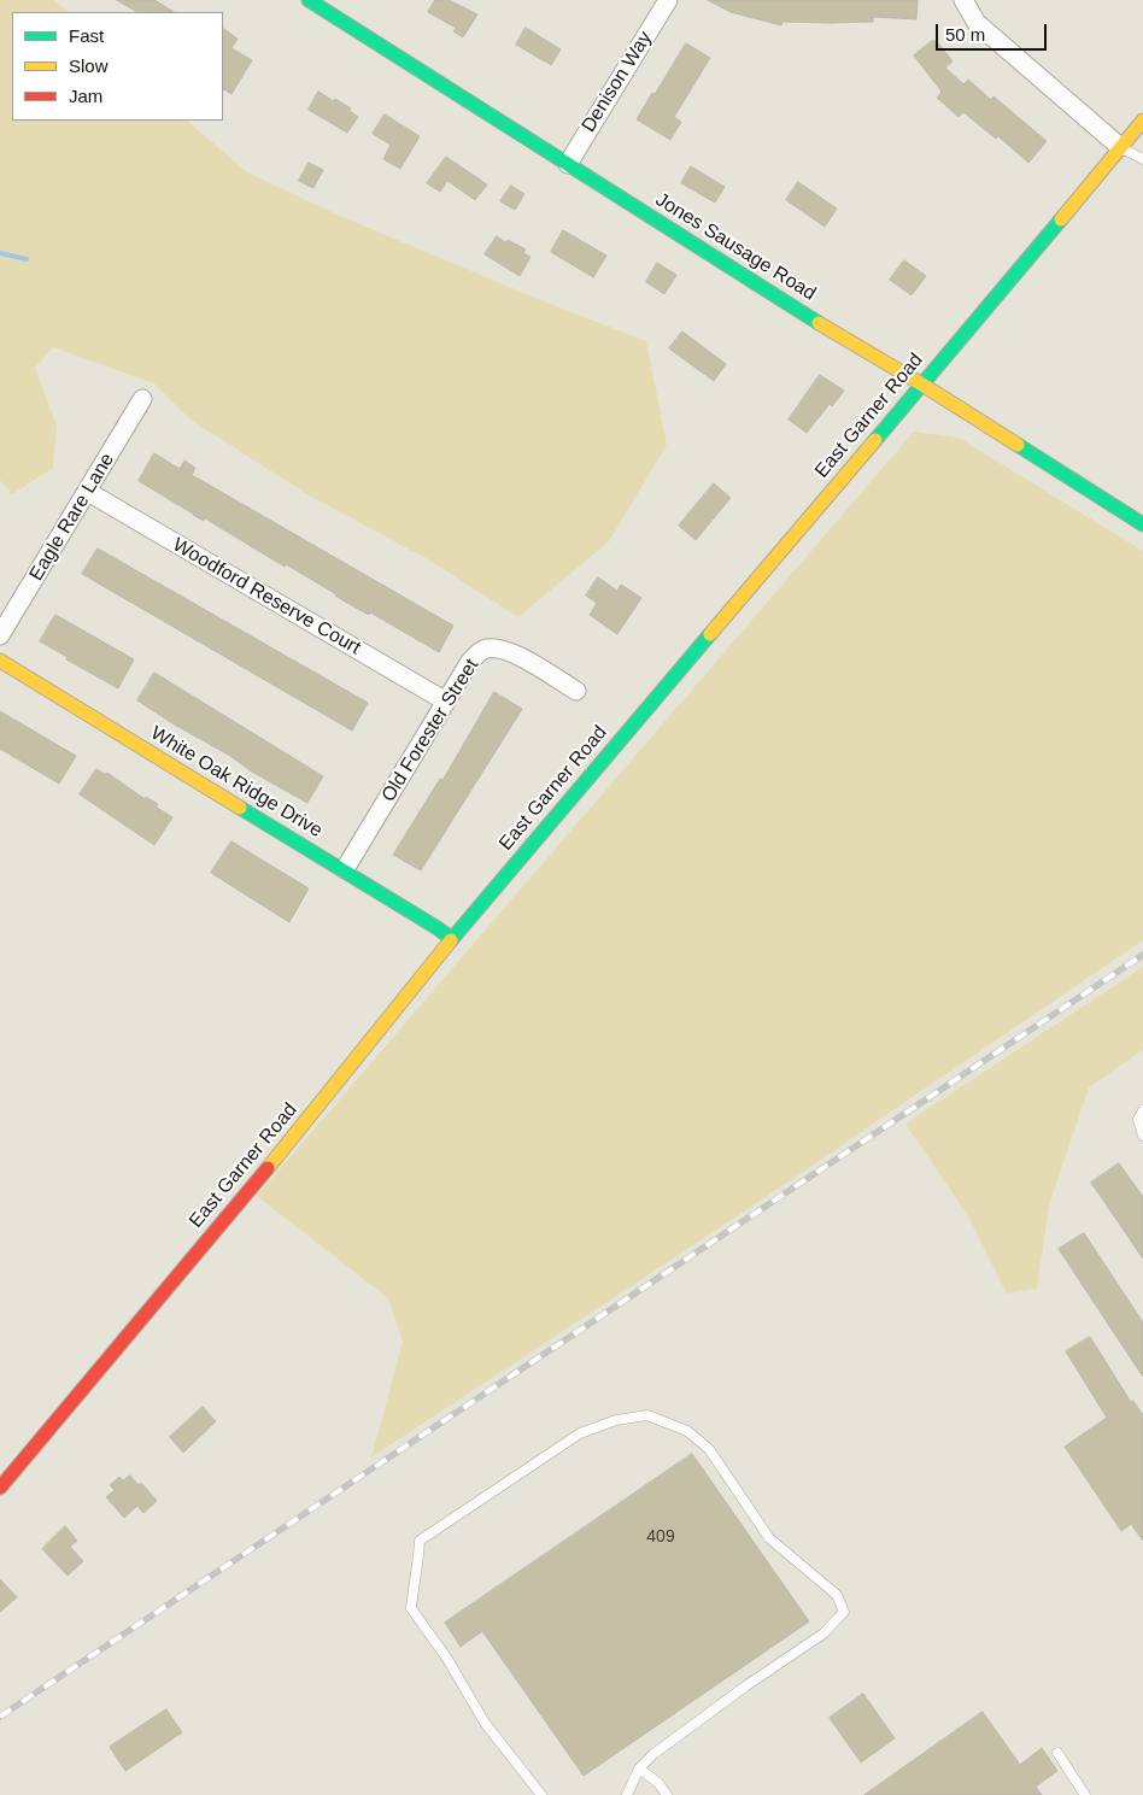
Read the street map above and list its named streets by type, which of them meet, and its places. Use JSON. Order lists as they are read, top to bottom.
{
  "streets": {
    "main road": ["Jones Sausage Road", "East Garner Road", "White Oak Ridge Drive"],
    "street": [
      "Denison Way",
      "Eagle Rare Lane",
      "Woodford Reserve Court",
      "Old Forester Street"
    ]
  },
  "crossings": [
    ["Denison Way", "Jones Sausage Road"],
    ["Jones Sausage Road", "East Garner Road"],
    ["East Garner Road", "White Oak Ridge Drive"],
    ["Eagle Rare Lane", "Woodford Reserve Court"],
    ["Woodford Reserve Court", "Old Forester Street"],
    ["Old Forester Street", "White Oak Ridge Drive"]
  ],
  "house_numbers": ["409"],
  "legend": ["Fast", "Slow", "Jam"],
  "scale_bar": "50 m"
}
